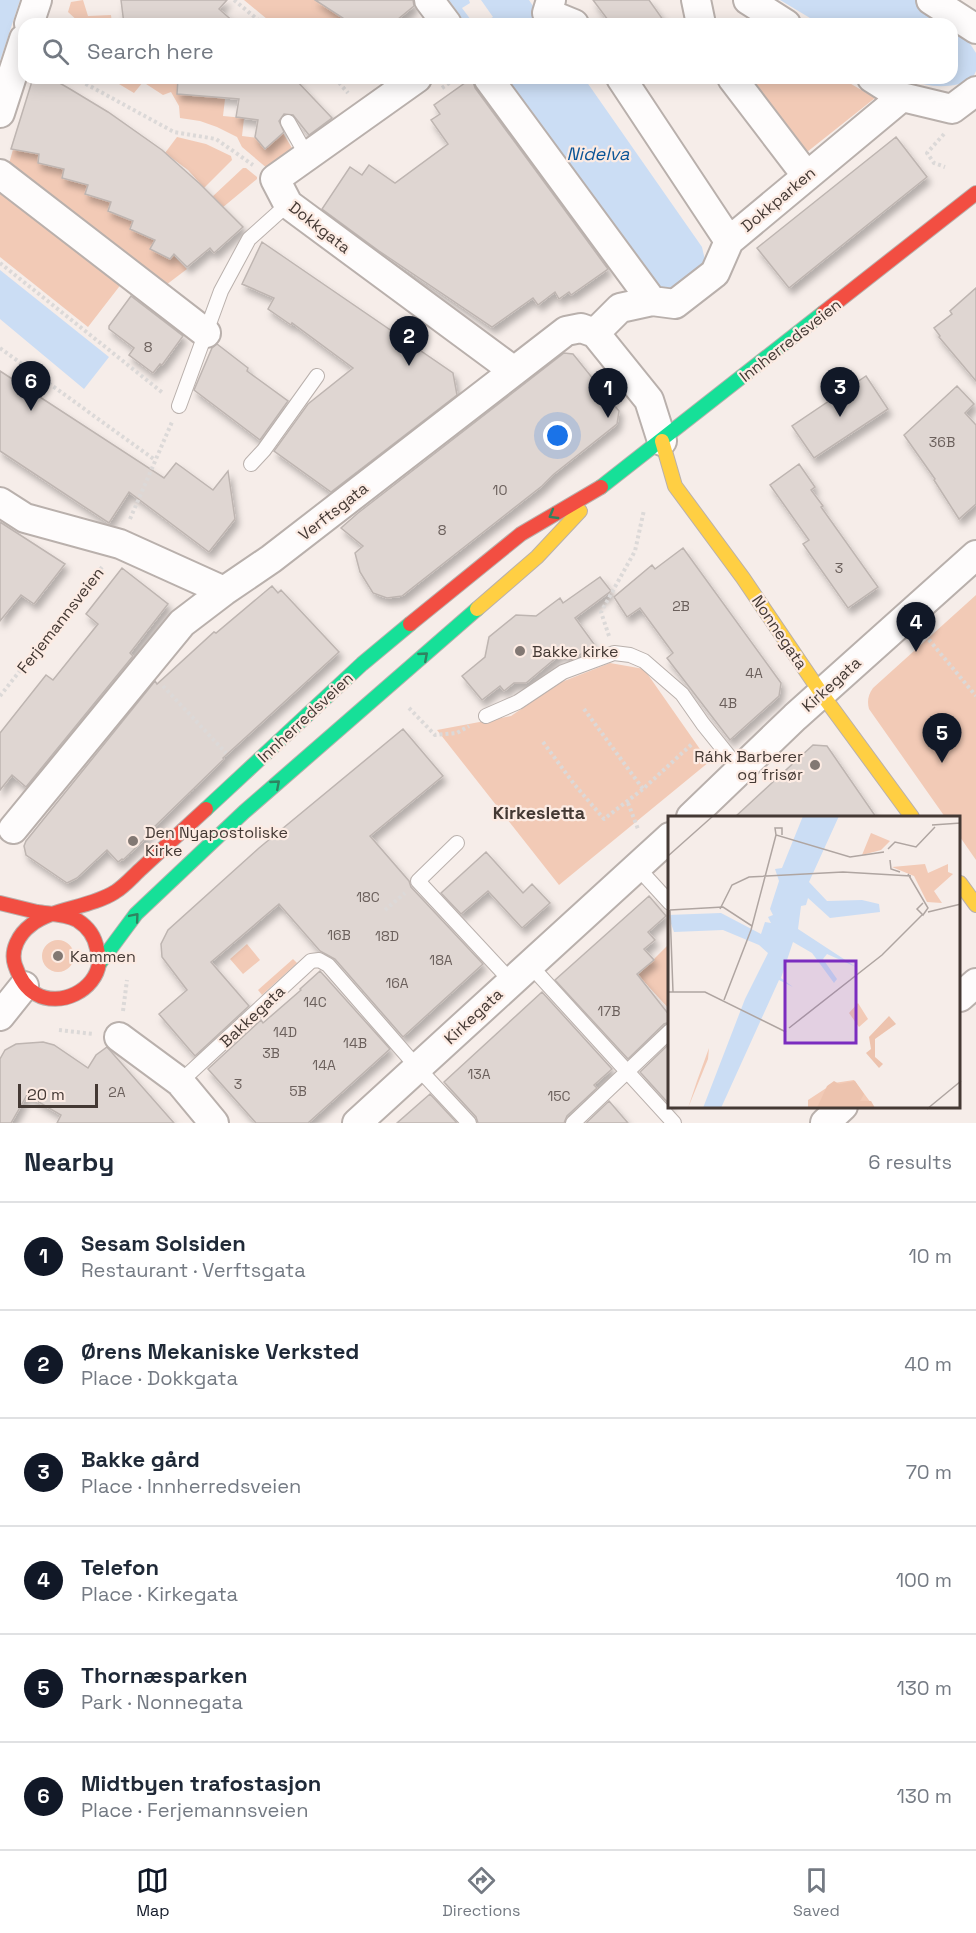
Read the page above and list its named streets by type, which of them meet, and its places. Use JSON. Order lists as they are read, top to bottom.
{
  "streets": {
    "main road": ["Innherredsveien", "Nonnegata"],
    "street": [
      "Dokkparken",
      "Dokkgata",
      "Verftsgata",
      "Kirkegata"
    ],
    "lane": ["Bakkegata"],
    "path": ["Ferjemannsveien"]
  },
  "crossings": [
    ["Dokkparken", "Verftsgata"],
    ["Dokkgata", "Verftsgata"],
    ["Innherredsveien", "Nonnegata"],
    ["Nonnegata", "Kirkegata"],
    ["Kirkegata", "Bakkegata"]
  ],
  "districts": ["Kirkesletta"],
  "water": ["Nidelva"],
  "places": [
    "Bakke kirke",
    "Ráhk Barberer og frisør",
    "Den Nyapostoliske Kirke",
    "Kammen"
  ],
  "house_numbers": [
    "8",
    "36B",
    "10",
    "8",
    "3",
    "2B",
    "4A",
    "4B",
    "18C",
    "16B",
    "18D",
    "18A",
    "16A",
    "14C",
    "17B",
    "14D",
    "14B",
    "3B",
    "14A",
    "13A",
    "3",
    "5B",
    "2A",
    "15C"
  ],
  "scale_bar": "20 m",
  "page": {
    "search": "Search here",
    "pins": [
      "2",
      "6",
      "3",
      "1",
      "4",
      "5"
    ],
    "scale": "20 m",
    "heading": ["Nearby", "6 results"],
    "list": [
      {
        "mark": "1",
        "name": "Sesam Solsiden",
        "note": "Restaurant · Verftsgata",
        "value": "10 m"
      },
      {
        "mark": "2",
        "name": "Ørens Mekaniske Verksted",
        "note": "Place · Dokkgata",
        "value": "40 m"
      },
      {
        "mark": "3",
        "name": "Bakke gård",
        "note": "Place · Innherredsveien",
        "value": "70 m"
      },
      {
        "mark": "4",
        "name": "Telefon",
        "note": "Place · Kirkegata",
        "value": "100 m"
      },
      {
        "mark": "5",
        "name": "Thornæsparken",
        "note": "Park · Nonnegata",
        "value": "130 m"
      },
      {
        "mark": "6",
        "name": "Midtbyen trafostasjon",
        "note": "Place · Ferjemannsveien",
        "value": "130 m"
      }
    ],
    "nav": ["Map", "Directions", "Saved"]
  }
}
